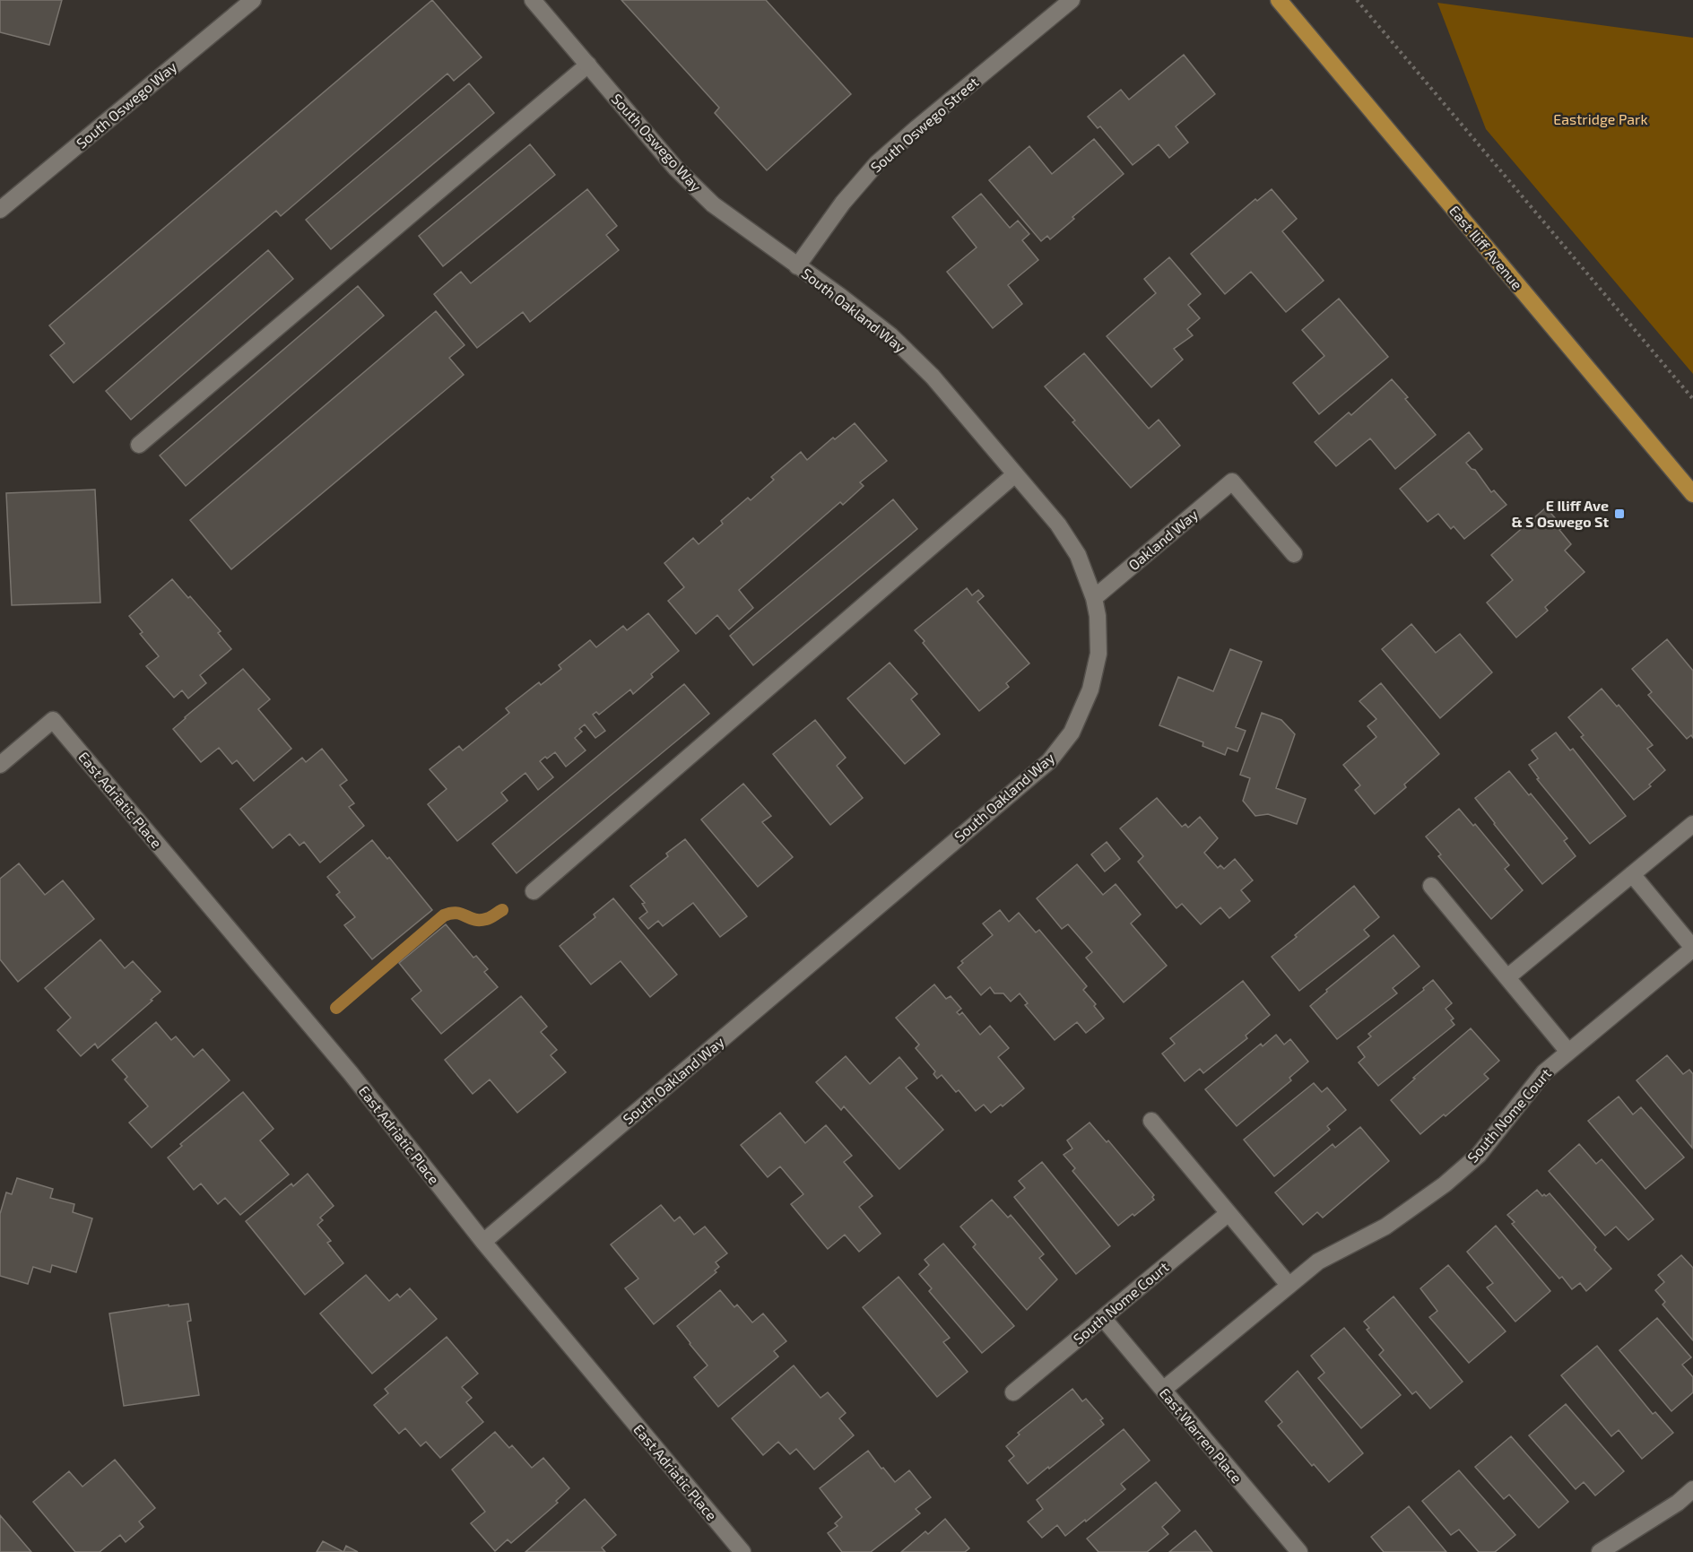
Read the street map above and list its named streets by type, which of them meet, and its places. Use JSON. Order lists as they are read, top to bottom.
{
  "streets": {
    "main road": ["East Iliff Avenue"],
    "street": [
      "South Oswego Way",
      "South Oswego Street",
      "South Oakland Way",
      "Oakland Way",
      "East Adriatic Place",
      "South Nome Court",
      "East Warren Place"
    ]
  },
  "crossings": [
    ["South Oswego Way", "South Oswego Street"],
    ["South Oswego Way", "South Oakland Way"],
    ["South Oswego Street", "South Oakland Way"],
    ["South Oakland Way", "Oakland Way"],
    ["South Oakland Way", "East Adriatic Place"],
    ["South Nome Court", "East Warren Place"]
  ],
  "parks": ["Eastridge Park"],
  "places": {
    "transit": ["E Iliff Ave & S Oswego St"]
  }
}
